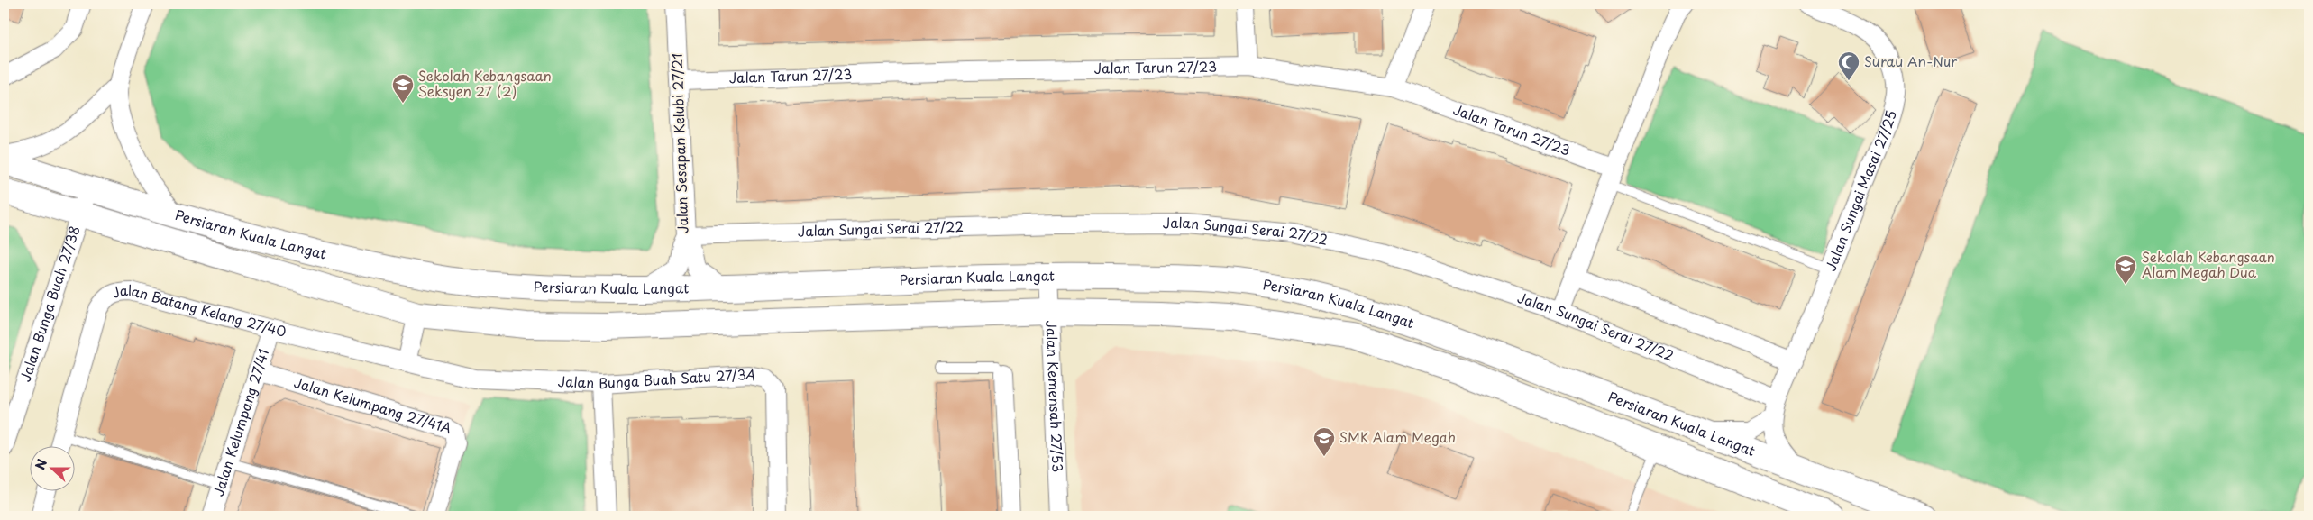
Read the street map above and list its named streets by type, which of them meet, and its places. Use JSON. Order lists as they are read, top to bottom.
{
  "streets": {
    "main road": ["Persiaran Kuala Langat"],
    "street": [
      "Jalan Tarun 27/23",
      "Jalan Sesapan Kelubi 27/21",
      "Jalan Sungai Masai 27/25",
      "Jalan Sungai Serai 27/22",
      "Jalan Bunga Buah 27/38",
      "Jalan Batang Kelang 27/40",
      "Jalan Bunga Buah Satu 27/3A",
      "Jalan Kemensah 27/53",
      "Jalan Kelumpang 27/41A",
      "Jalan Kelumpang 27/41"
    ]
  },
  "crossings": [
    ["Jalan Tarun 27/23", "Jalan Sesapan Kelubi 27/21"],
    ["Jalan Sesapan Kelubi 27/21", "Jalan Sungai Serai 27/22"],
    ["Jalan Sesapan Kelubi 27/21", "Persiaran Kuala Langat"],
    ["Jalan Sungai Masai 27/25", "Jalan Sungai Serai 27/22"],
    ["Jalan Sungai Masai 27/25", "Persiaran Kuala Langat"],
    ["Persiaran Kuala Langat", "Jalan Bunga Buah 27/38"],
    ["Persiaran Kuala Langat", "Jalan Kemensah 27/53"],
    ["Jalan Batang Kelang 27/40", "Jalan Bunga Buah Satu 27/3A"],
    ["Jalan Batang Kelang 27/40", "Jalan Kelumpang 27/41"],
    ["Jalan Kelumpang 27/41A", "Jalan Kelumpang 27/41"]
  ],
  "places": {
    "mosque": ["Surau An-Nur"],
    "school or university": ["Sekolah Kebangsaan Seksyen 27 (2)", "Sekolah Kebangsaan Alam Megah Dua", "SMK Alam Megah"]
  },
  "north": "left"
}
